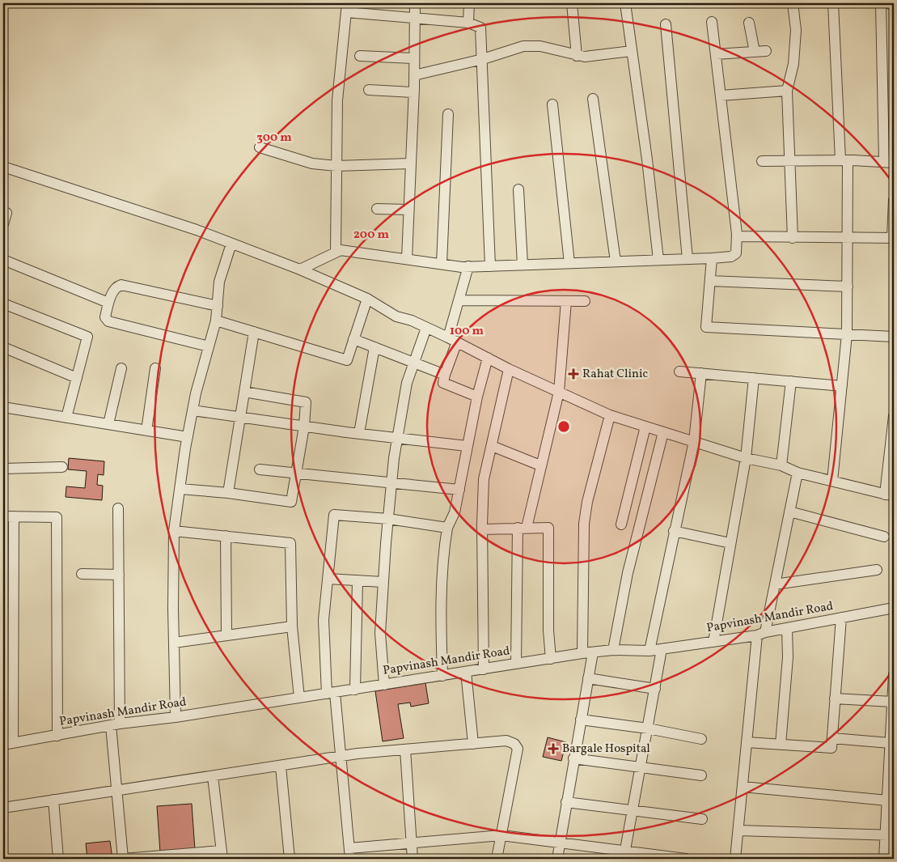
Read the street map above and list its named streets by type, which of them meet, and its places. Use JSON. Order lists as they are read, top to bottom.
{
  "streets": {
    "street": ["Papvinash Mandir Road"]
  },
  "places": {
    "health": ["Rahat Clinic", "Bargale Hospital"]
  },
  "rings": ["300 m", "200 m", "100 m"]
}
